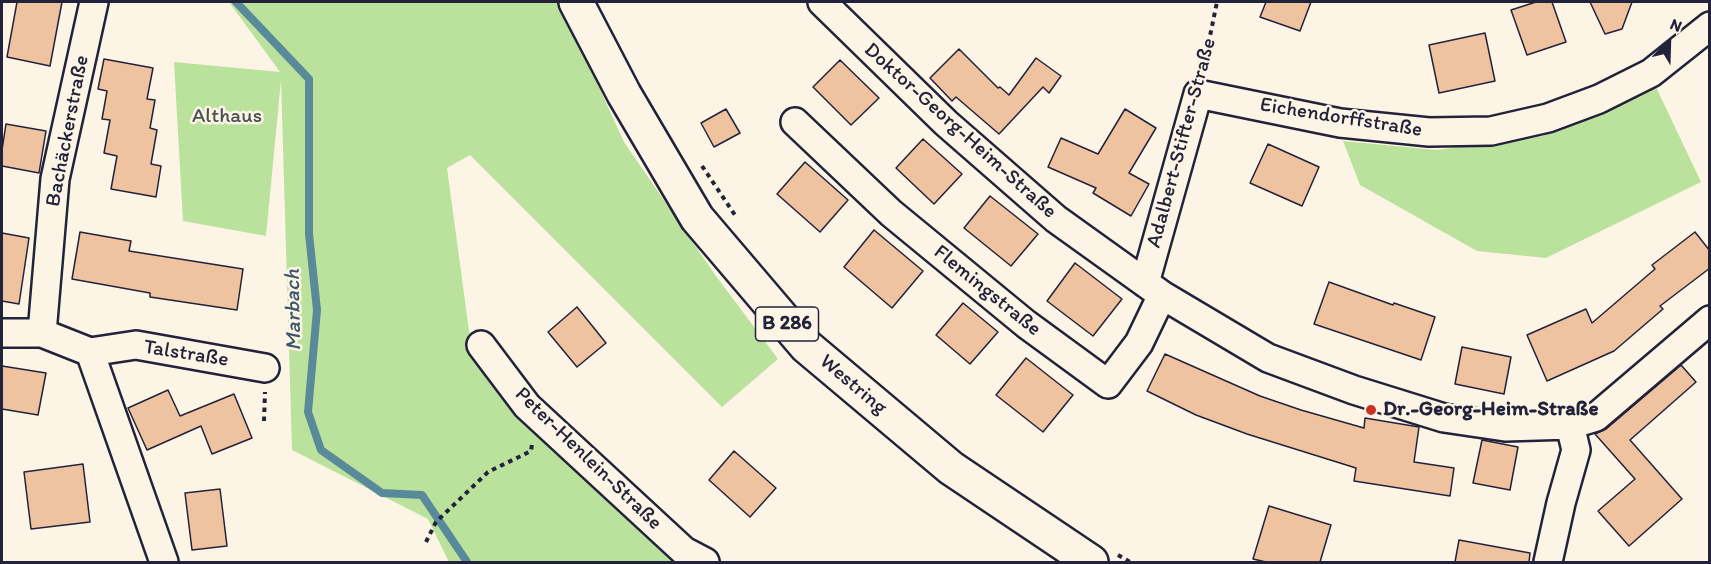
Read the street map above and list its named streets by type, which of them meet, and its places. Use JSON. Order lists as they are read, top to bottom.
{
  "streets": {
    "main road": ["B 286", "Westring"],
    "street": [
      "Eichendorffstraße",
      "Bachäckerstraße",
      "Doktor-Georg-Heim-Straße",
      "Adalbert-Stifter-Straße",
      "Flemingstraße",
      "Talstraße",
      "Peter-Henlein-Straße"
    ]
  },
  "crossings": [
    ["Eichendorffstraße", "Adalbert-Stifter-Straße"],
    ["Doktor-Georg-Heim-Straße", "Adalbert-Stifter-Straße"],
    ["Doktor-Georg-Heim-Straße", "Flemingstraße"],
    ["Adalbert-Stifter-Straße", "Flemingstraße"]
  ],
  "water": ["Marbach"],
  "parks": ["Althaus"],
  "places": ["Dr.-Georg-Heim-Straße"],
  "north": "top right"
}
